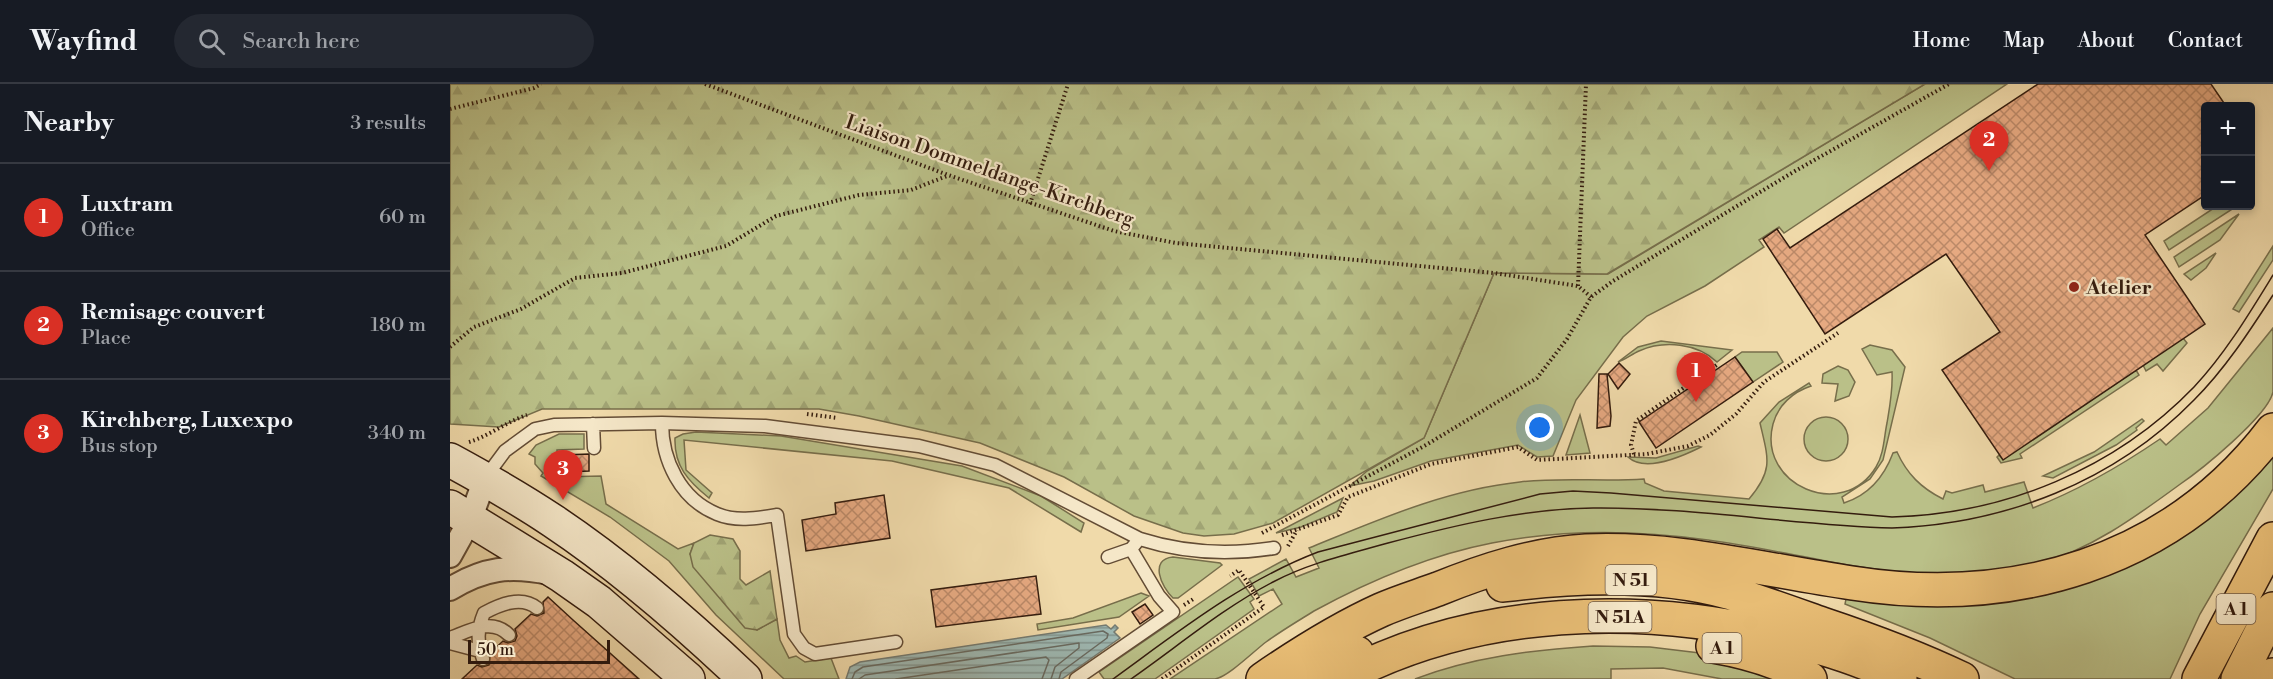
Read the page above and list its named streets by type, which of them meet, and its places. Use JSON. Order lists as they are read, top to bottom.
{
  "streets": {
    "highway": ["N 51", "A 1", "N 51A"],
    "path": ["Liaison Dommeldange-Kirchberg"]
  },
  "crossings": [
    ["N 51", "N 51A"]
  ],
  "places": ["Atelier"],
  "scale_bar": "50 m",
  "page": {
    "header": "Wayfind",
    "search": "Search here",
    "nav": [
      "Home",
      "Map",
      "About",
      "Contact"
    ],
    "heading": ["Nearby", "3 results"],
    "map_buttons": ["+", "−"],
    "pins": ["2", "1", "3"],
    "list": [
      {
        "mark": "1",
        "name": "Luxtram",
        "note": "Office",
        "value": "60 m"
      },
      {
        "mark": "2",
        "name": "Remisage couvert",
        "note": "Place",
        "value": "180 m"
      },
      {
        "mark": "3",
        "name": "Kirchberg, Luxexpo",
        "note": "Bus stop",
        "value": "340 m"
      }
    ],
    "scale": "50 m"
  }
}
